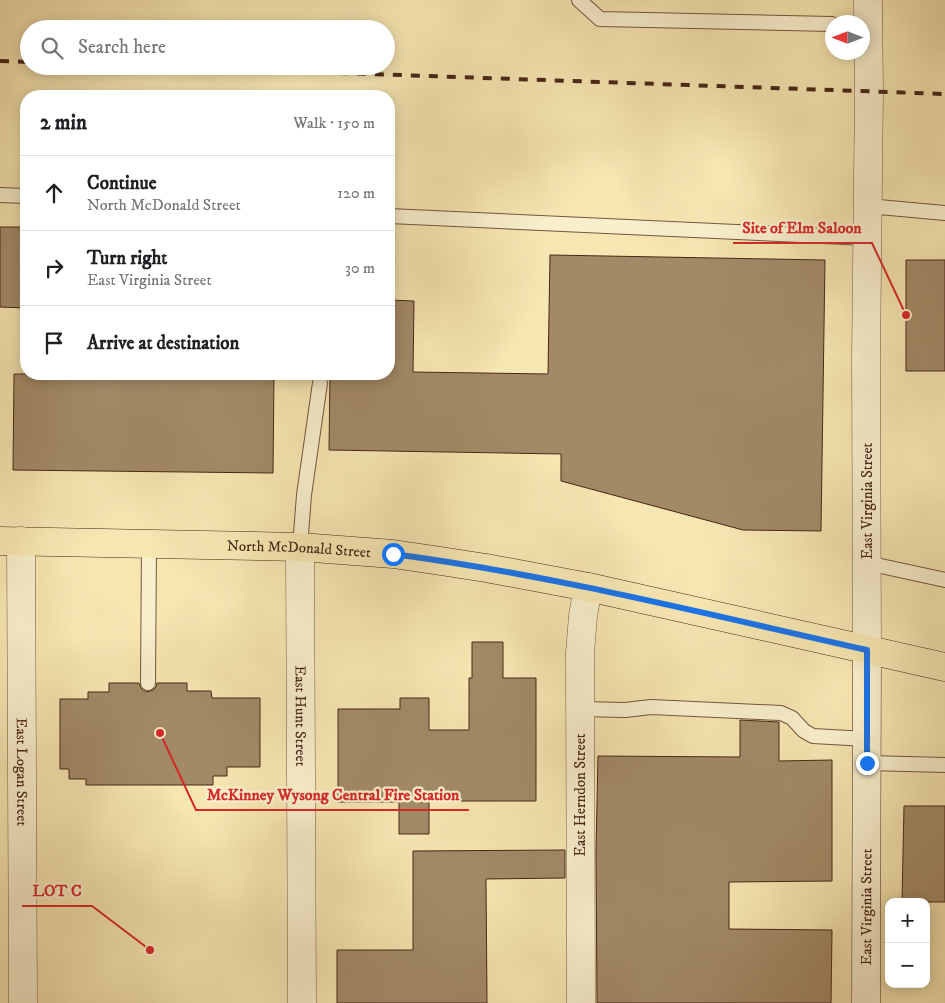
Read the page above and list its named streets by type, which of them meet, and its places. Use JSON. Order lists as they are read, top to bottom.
{
  "streets": {
    "main road": ["North McDonald Street"],
    "street": [
      "East Virginia Street",
      "East Hunt Street",
      "East Logan Street",
      "East Herndon Street"
    ]
  },
  "crossings": [
    ["East Virginia Street", "North McDonald Street"],
    ["North McDonald Street", "East Hunt Street"],
    ["North McDonald Street", "East Logan Street"],
    ["North McDonald Street", "East Herndon Street"]
  ],
  "places": ["Site of Elm Saloon", "McKinney Wysong Central Fire Station", "LOT C"],
  "north": "left",
  "page": {
    "search": "Search here",
    "heading": ["2 min", "Walk · 150 m"],
    "list": [
      ["Continue", "North McDonald Street", "120 m"],
      ["Turn right", "East Virginia Street", "30 m"],
      "Arrive at destination"
    ],
    "map_buttons": ["+", "−"]
  }
}
